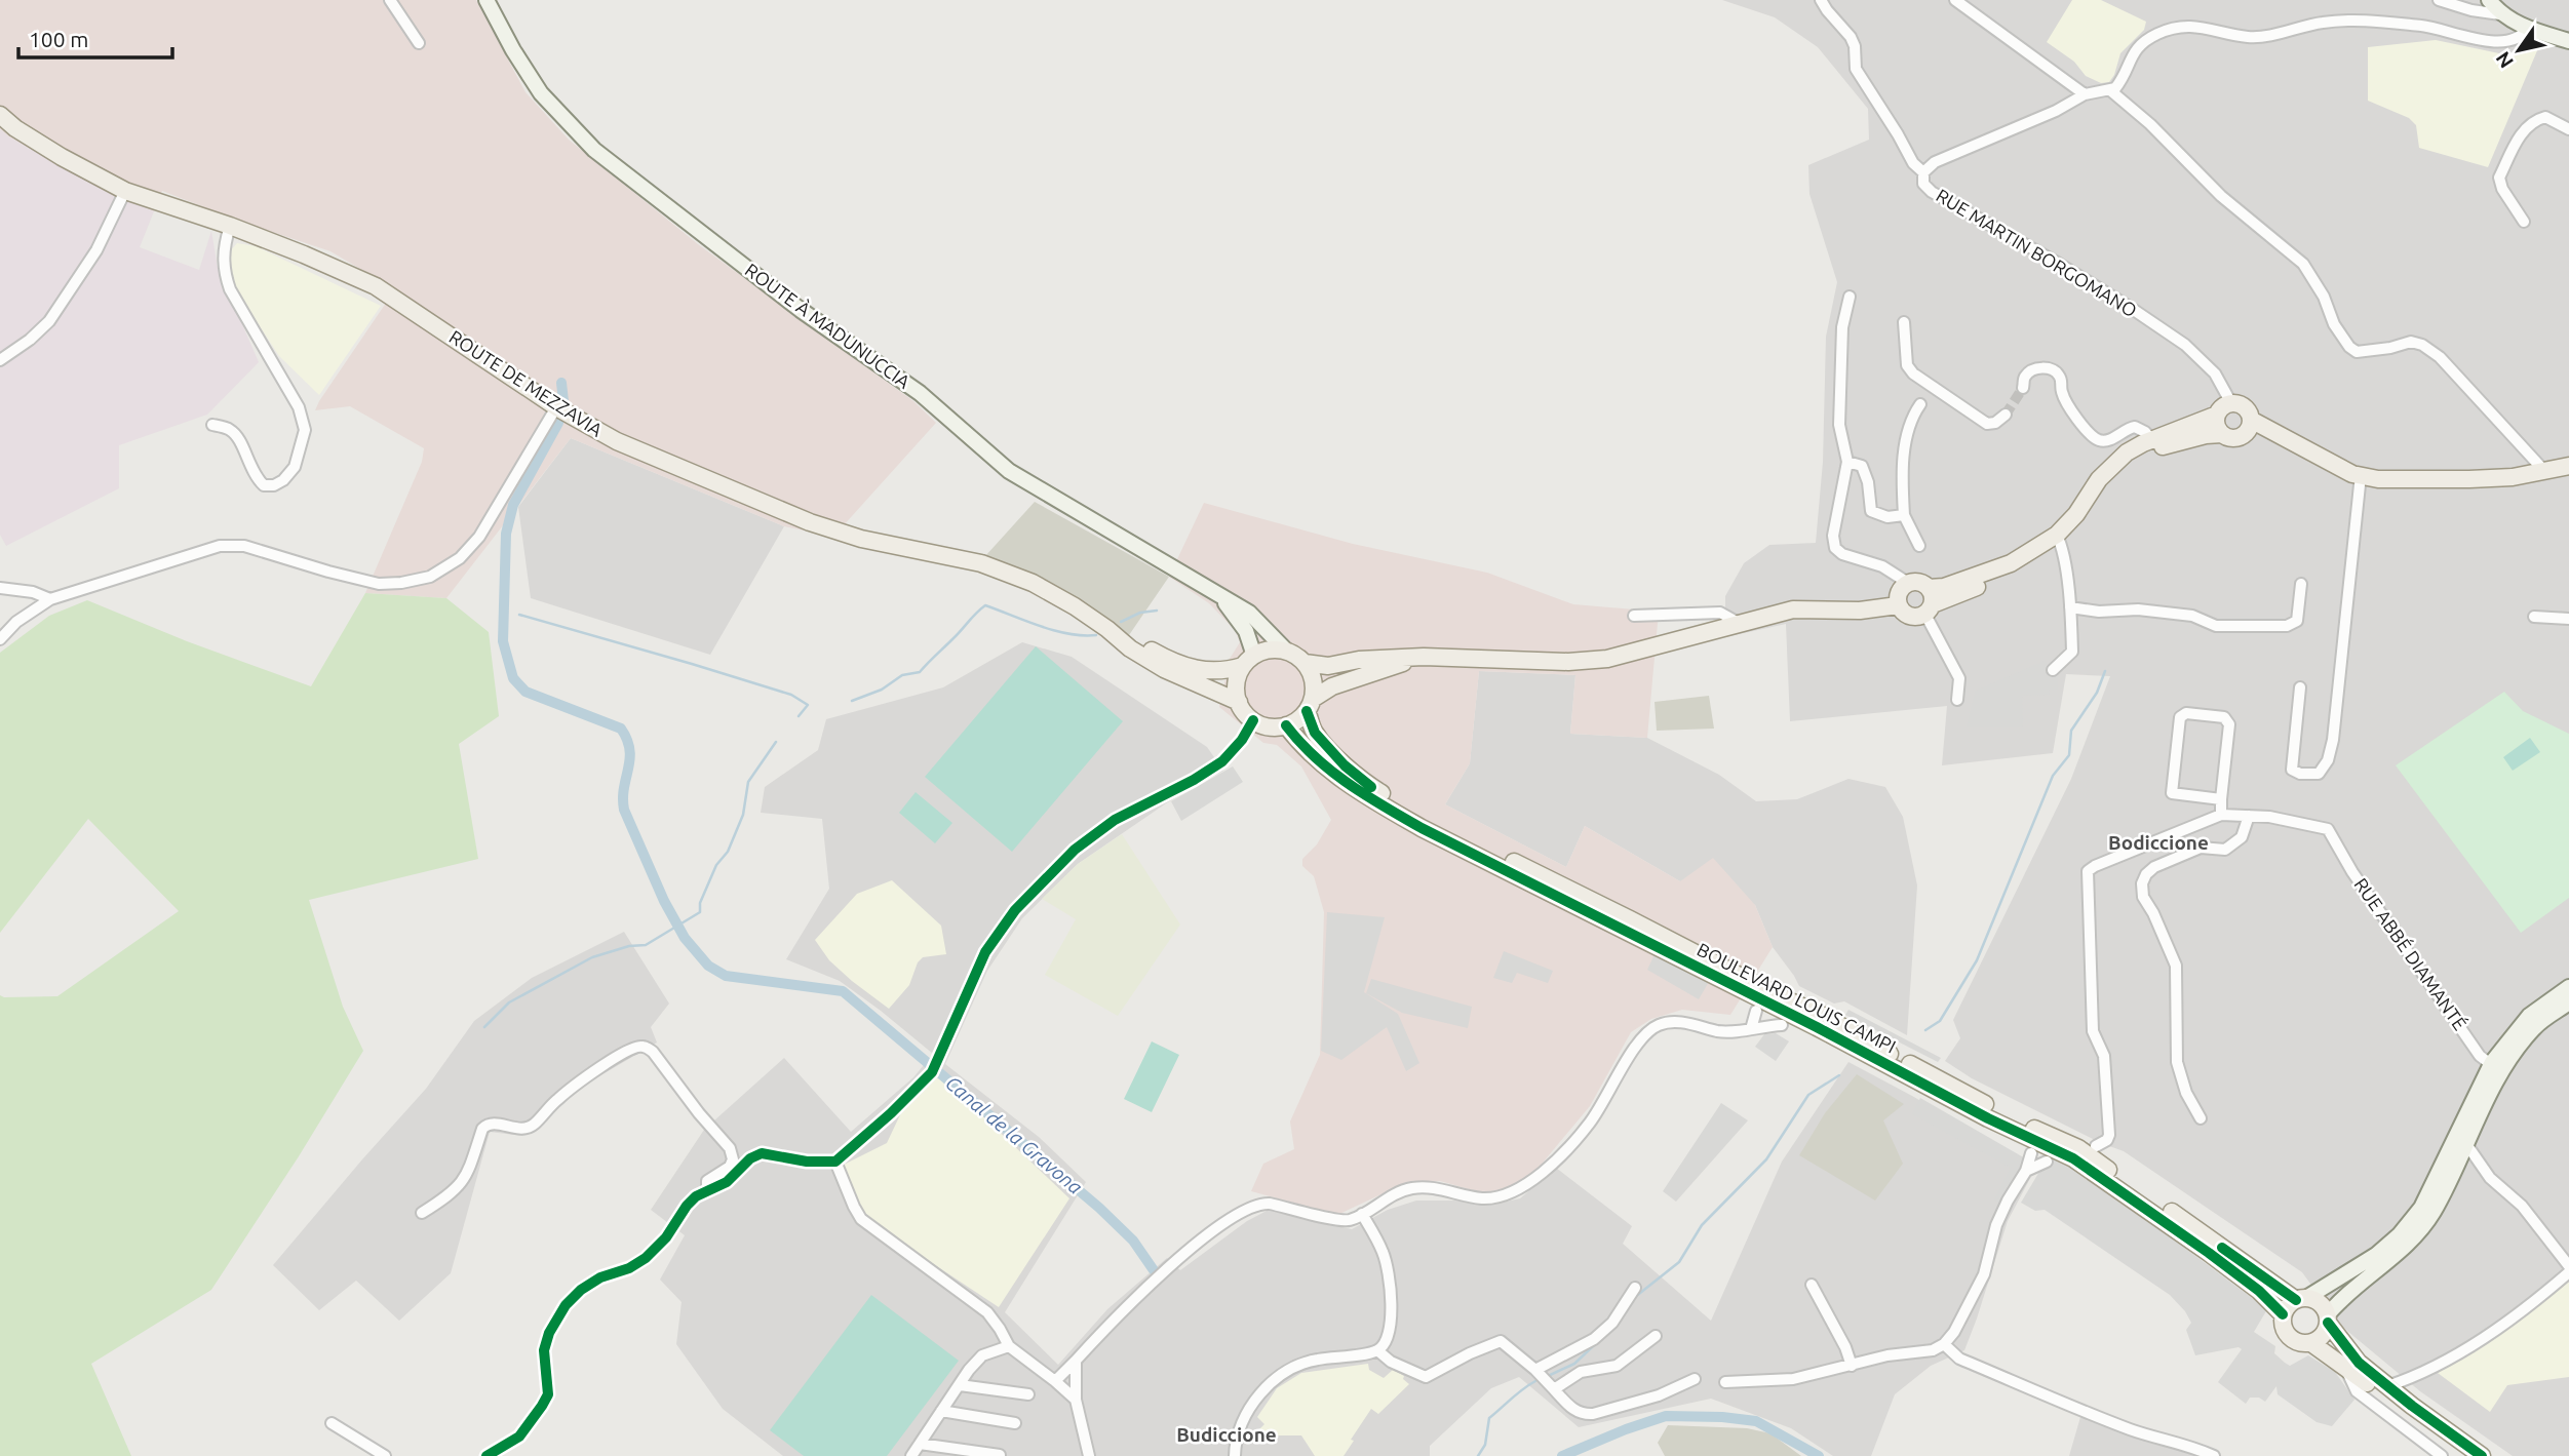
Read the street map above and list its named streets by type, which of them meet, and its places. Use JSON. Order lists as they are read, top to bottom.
{
  "streets": {
    "main road": ["ROUTE À MADUNUCCIA", "ROUTE DE MEZZAVIA", "BOULEVARD LOUIS CAMPI"],
    "street": ["RUE MARTIN BORGOMANO", "RUE ABBÉ DIAMANTÉ"]
  },
  "crossings": [
    ["ROUTE À MADUNUCCIA", "ROUTE DE MEZZAVIA"],
    ["ROUTE À MADUNUCCIA", "BOULEVARD LOUIS CAMPI"],
    ["ROUTE DE MEZZAVIA", "BOULEVARD LOUIS CAMPI"]
  ],
  "districts": ["Bodiccione", "Budiccione"],
  "water": ["Canal de la Gravona"],
  "scale_bar": "100 m",
  "north": "bottom left"
}
